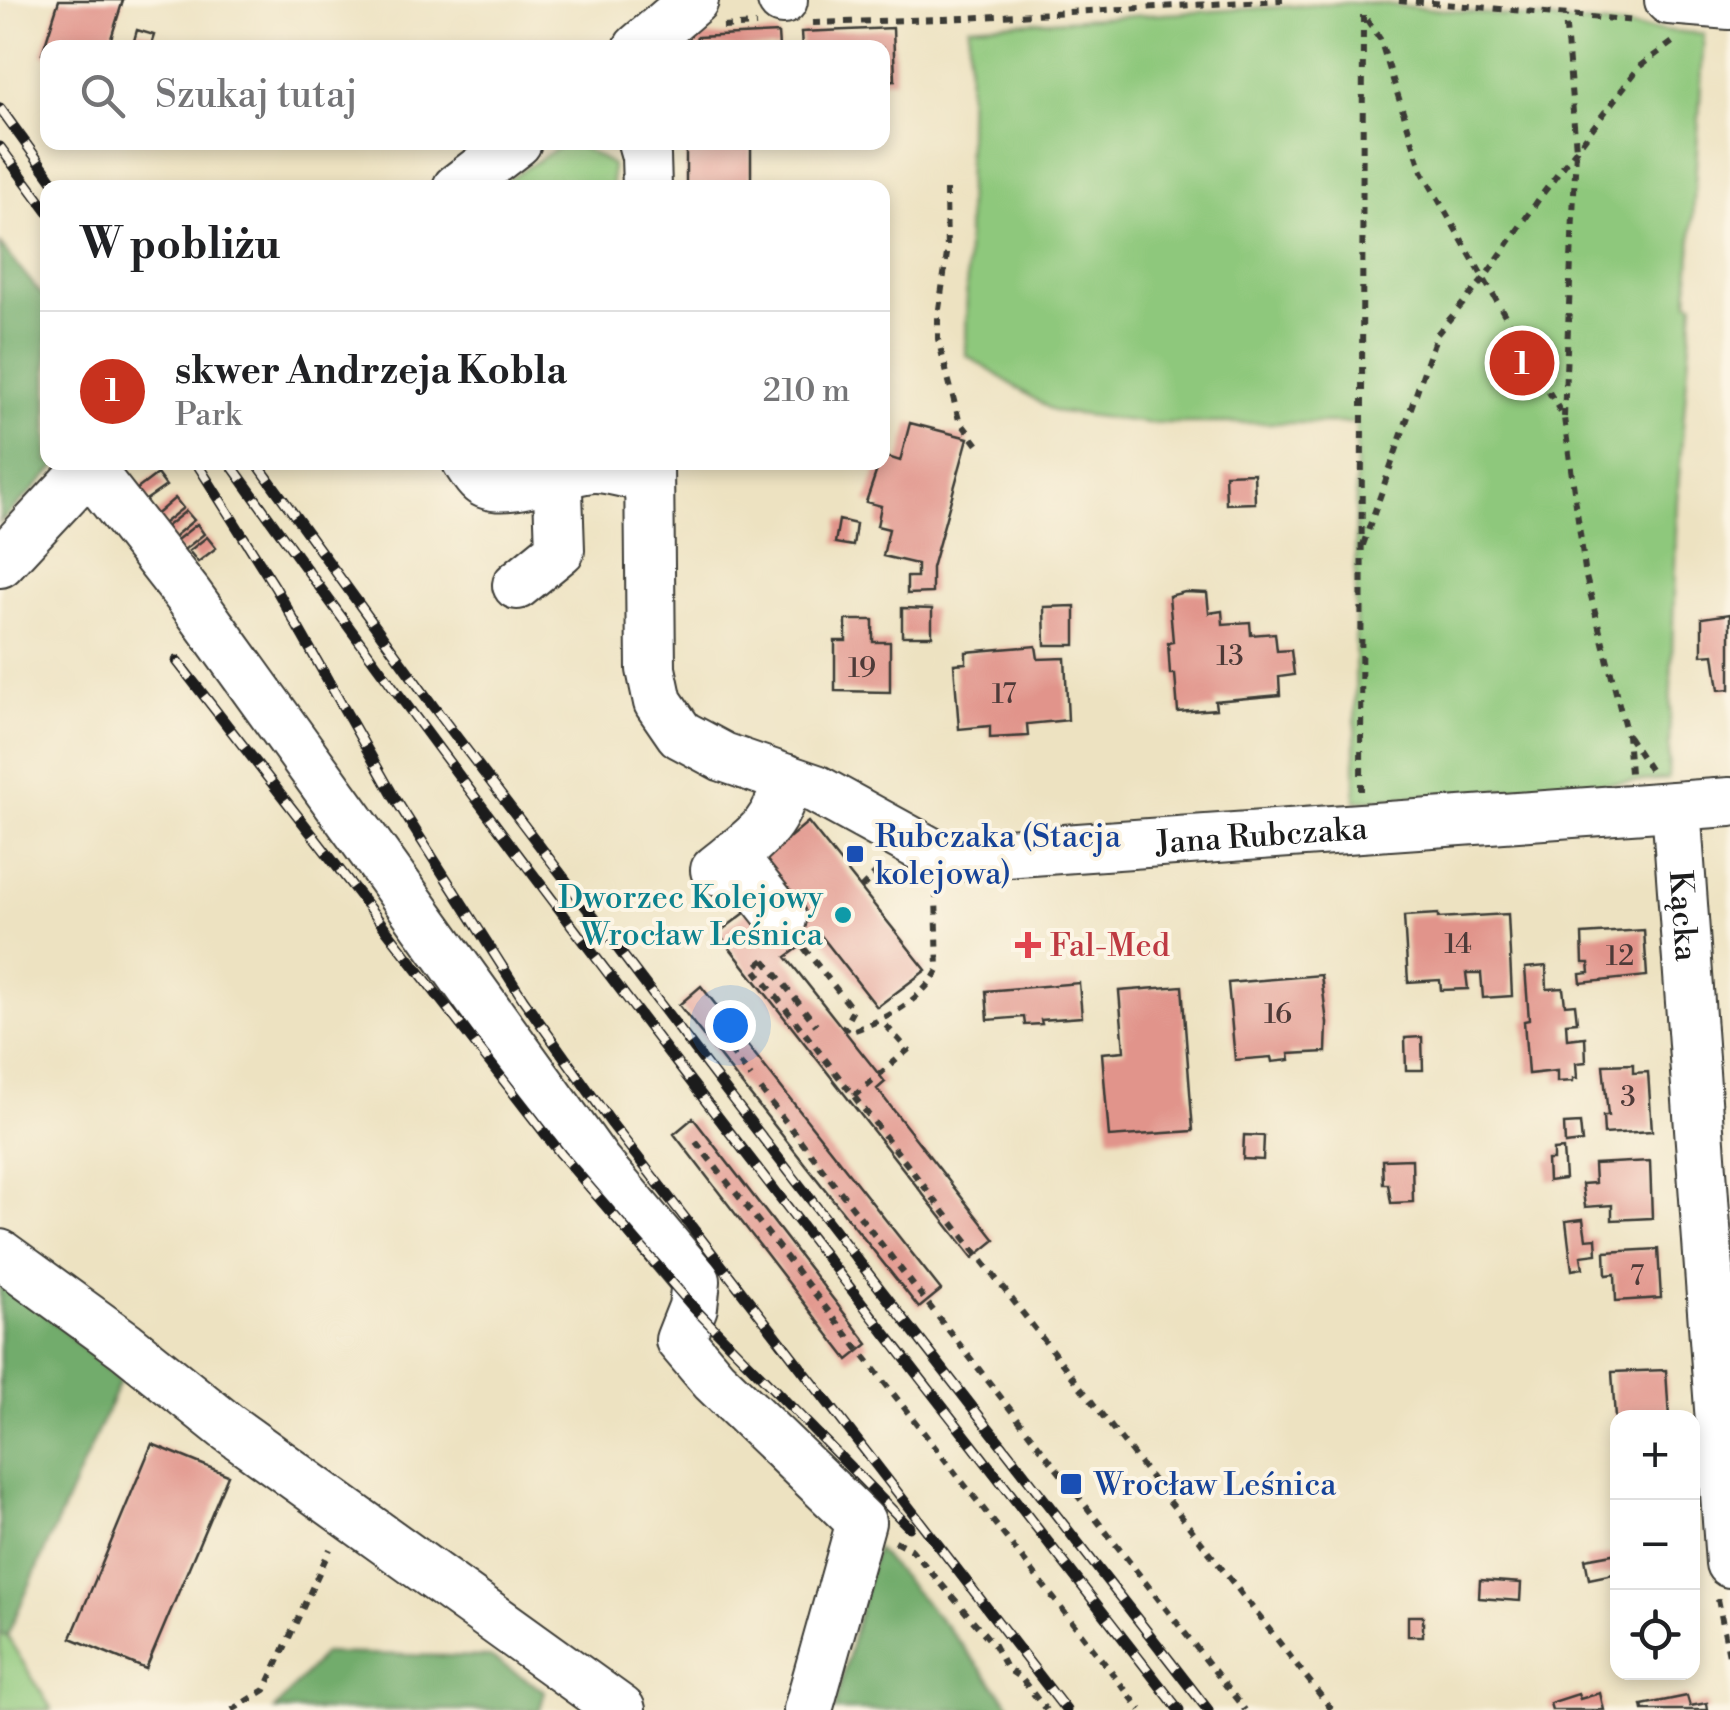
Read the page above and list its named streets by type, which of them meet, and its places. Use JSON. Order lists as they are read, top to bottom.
{
  "streets": {
    "street": ["Jana Rubczaka", "Kącka"]
  },
  "crossings": [
    ["Jana Rubczaka", "Kącka"]
  ],
  "places": {
    "transit": ["Rubczaka (Stacja kolejowa)", "Wrocław Leśnica"],
    "other": ["Dworzec Kolejowy Wrocław Leśnica"],
    "health": ["Fal-Med"]
  },
  "house_numbers": [
    "13",
    "19",
    "17",
    "14",
    "12",
    "16",
    "3",
    "7"
  ],
  "page": {
    "search": "Szukaj tutaj",
    "heading": "W pobliżu",
    "list": [
      {
        "mark": "1",
        "name": "skwer Andrzeja Kobla",
        "note": "Park",
        "value": "210 m"
      }
    ],
    "pins": "1",
    "map_buttons": ["+", "−"]
  }
}
